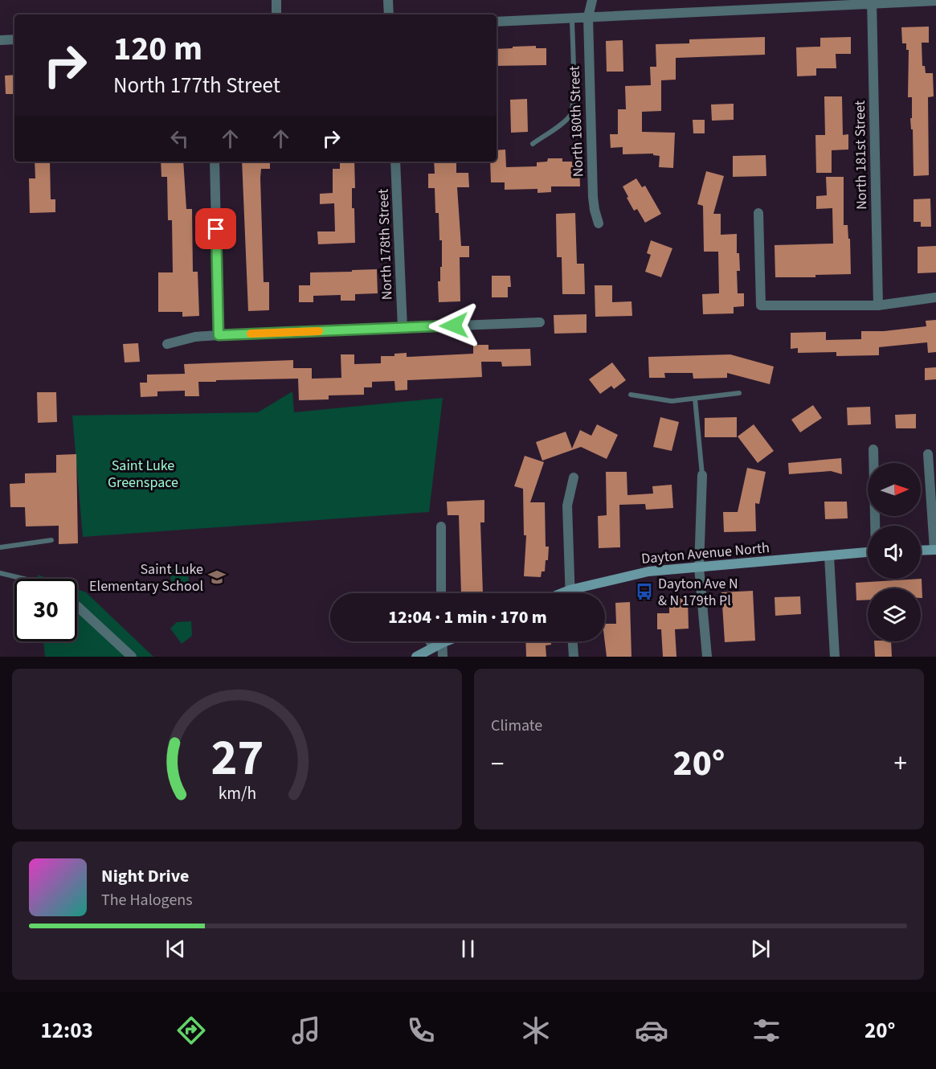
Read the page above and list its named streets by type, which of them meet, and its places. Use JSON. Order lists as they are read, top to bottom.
{
  "streets": {
    "street": [
      "North 180th Street",
      "North 181st Street",
      "North 178th Street",
      "Dayton Avenue North"
    ]
  },
  "parks": ["Saint Luke Greenspace"],
  "places": {
    "school or university": ["Saint Luke Elementary School"],
    "bus stop": ["Dayton Ave N & N 179th Pl"]
  },
  "north": "right",
  "page": {
    "turn": ["120 m", "North 177th Street"],
    "limit": "30",
    "trip": "12:04 · 1 min · 170 m",
    "tile": "Climate",
    "heat": ["−", "20°", "+"],
    "song": ["Night Drive", "The Halogens"],
    "tabs": ["12:03", "20°"],
    "gauge": ["27", "km/h"]
  }
}
